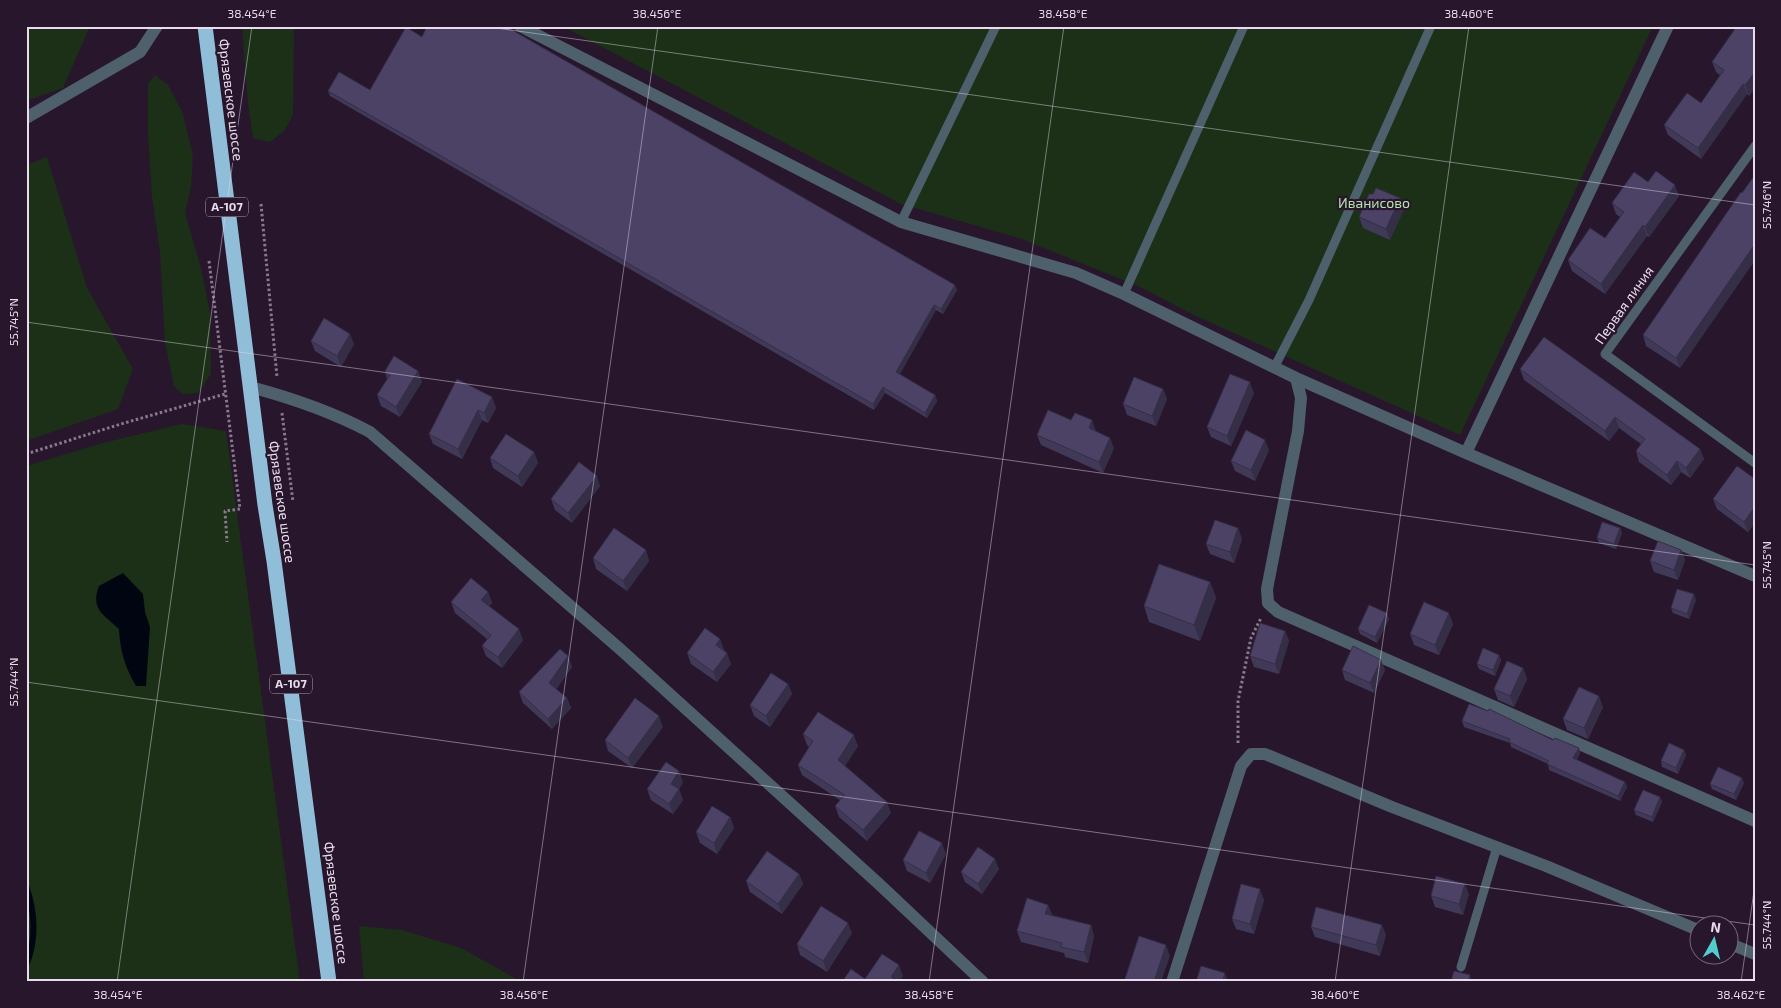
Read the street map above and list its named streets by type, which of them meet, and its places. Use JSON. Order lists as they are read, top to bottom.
{
  "streets": {
    "highway": ["Фрязевское шоссе", "А-107"],
    "lane": ["Первая линия"]
  },
  "parks": ["Иванисово"],
  "north": "top",
  "coordinates": [
    "38.454°E",
    "38.456°E",
    "38.458°E",
    "38.460°E",
    "55.746°N",
    "55.745°N",
    "55.744°N",
    "38.462°E"
  ]
}
